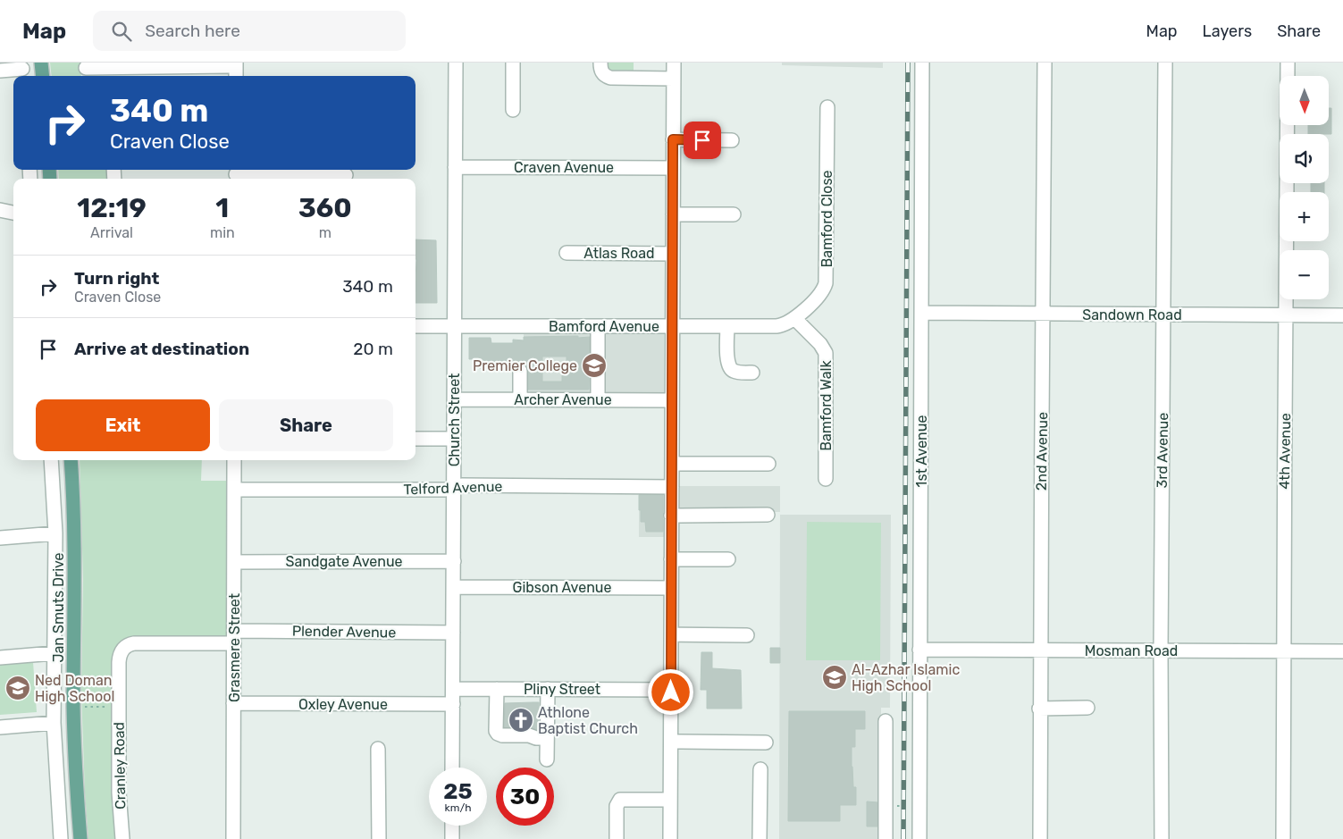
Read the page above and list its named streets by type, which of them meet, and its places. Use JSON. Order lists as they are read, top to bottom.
{
  "streets": {
    "main road": ["Jan Smuts Drive"],
    "street": [
      "Craven Avenue",
      "Bamford Close",
      "Atlas Road",
      "Sandown Road",
      "Bamford Avenue",
      "Archer Avenue",
      "Bamford Walk",
      "Church Street",
      "3rd Avenue",
      "1st Avenue",
      "2nd Avenue",
      "4th Avenue",
      "Telford Avenue",
      "Sandgate Avenue",
      "Gibson Avenue",
      "Plender Avenue",
      "Grasmere Street",
      "Mosman Road",
      "Pliny Street",
      "Oxley Avenue",
      "Cranley Road"
    ]
  },
  "crossings": [
    ["Craven Avenue", "Church Street"],
    ["Bamford Close", "Bamford Avenue"],
    ["Bamford Close", "Bamford Walk"],
    ["Sandown Road", "3rd Avenue"],
    ["Sandown Road", "1st Avenue"],
    ["Sandown Road", "2nd Avenue"],
    ["Sandown Road", "4th Avenue"],
    ["Bamford Avenue", "Bamford Walk"],
    ["Bamford Avenue", "Church Street"],
    ["Archer Avenue", "Church Street"],
    ["Church Street", "Telford Avenue"],
    ["Church Street", "Sandgate Avenue"],
    ["Church Street", "Gibson Avenue"],
    ["Church Street", "Plender Avenue"],
    ["Church Street", "Pliny Street"],
    ["Church Street", "Oxley Avenue"],
    ["3rd Avenue", "Mosman Road"],
    ["1st Avenue", "Mosman Road"],
    ["2nd Avenue", "Mosman Road"],
    ["4th Avenue", "Mosman Road"],
    ["Telford Avenue", "Grasmere Street"],
    ["Sandgate Avenue", "Grasmere Street"],
    ["Plender Avenue", "Grasmere Street"],
    ["Plender Avenue", "Cranley Road"],
    ["Grasmere Street", "Oxley Avenue"],
    ["Grasmere Street", "Cranley Road"]
  ],
  "places": {
    "school or university": ["Premier College", "Al-Azhar Islamic High School", "Ned Doman High School"],
    "church": ["Athlone Baptist Church"]
  },
  "north": "bottom",
  "page": {
    "header": "Map",
    "search": "Search here",
    "nav": ["Map", "Layers", "Share"],
    "map_buttons": ["+", "−"],
    "turn": ["340 m", "Craven Close"],
    "eta": [
      "12:19",
      "Arrival",
      "1",
      "min",
      "360",
      "m"
    ],
    "list": [
      {
        "name": "Turn right",
        "note": "Craven Close",
        "value": "340 m"
      },
      {
        "name": "Arrive at destination",
        "value": "20 m"
      }
    ],
    "buttons": ["Exit", "Share"],
    "speed": "25 km/h",
    "limit": "30"
  }
}
